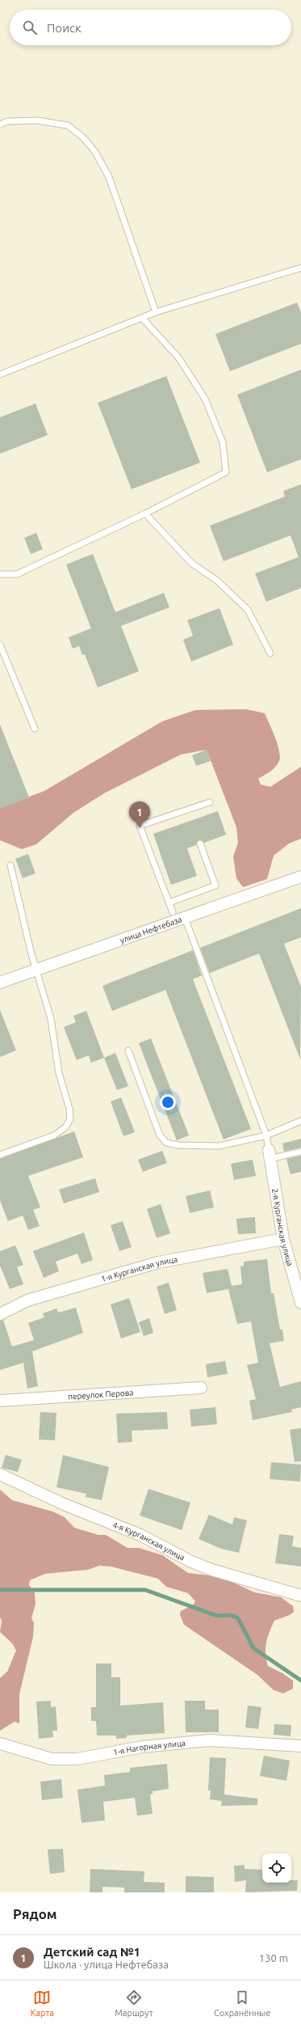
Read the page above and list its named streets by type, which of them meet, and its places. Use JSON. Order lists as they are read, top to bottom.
{
  "streets": {
    "street": [
      "улица Нефтебаза",
      "2-я Курганская улица",
      "1-я Курганская улица",
      "переулок Перова",
      "4-я Курганская улица",
      "1-я Нагорная улица"
    ]
  },
  "crossings": [
    ["2-я Курганская улица", "1-я Курганская улица"]
  ],
  "page": {
    "search": "Поиск",
    "pins": "1",
    "heading": "Рядом",
    "list": [
      {
        "mark": "1",
        "name": "Детский сад №1",
        "note": "Школа · улица Нефтебаза",
        "value": "130 m"
      }
    ],
    "nav": ["Карта", "Маршрут", "Сохранённые"]
  }
}
